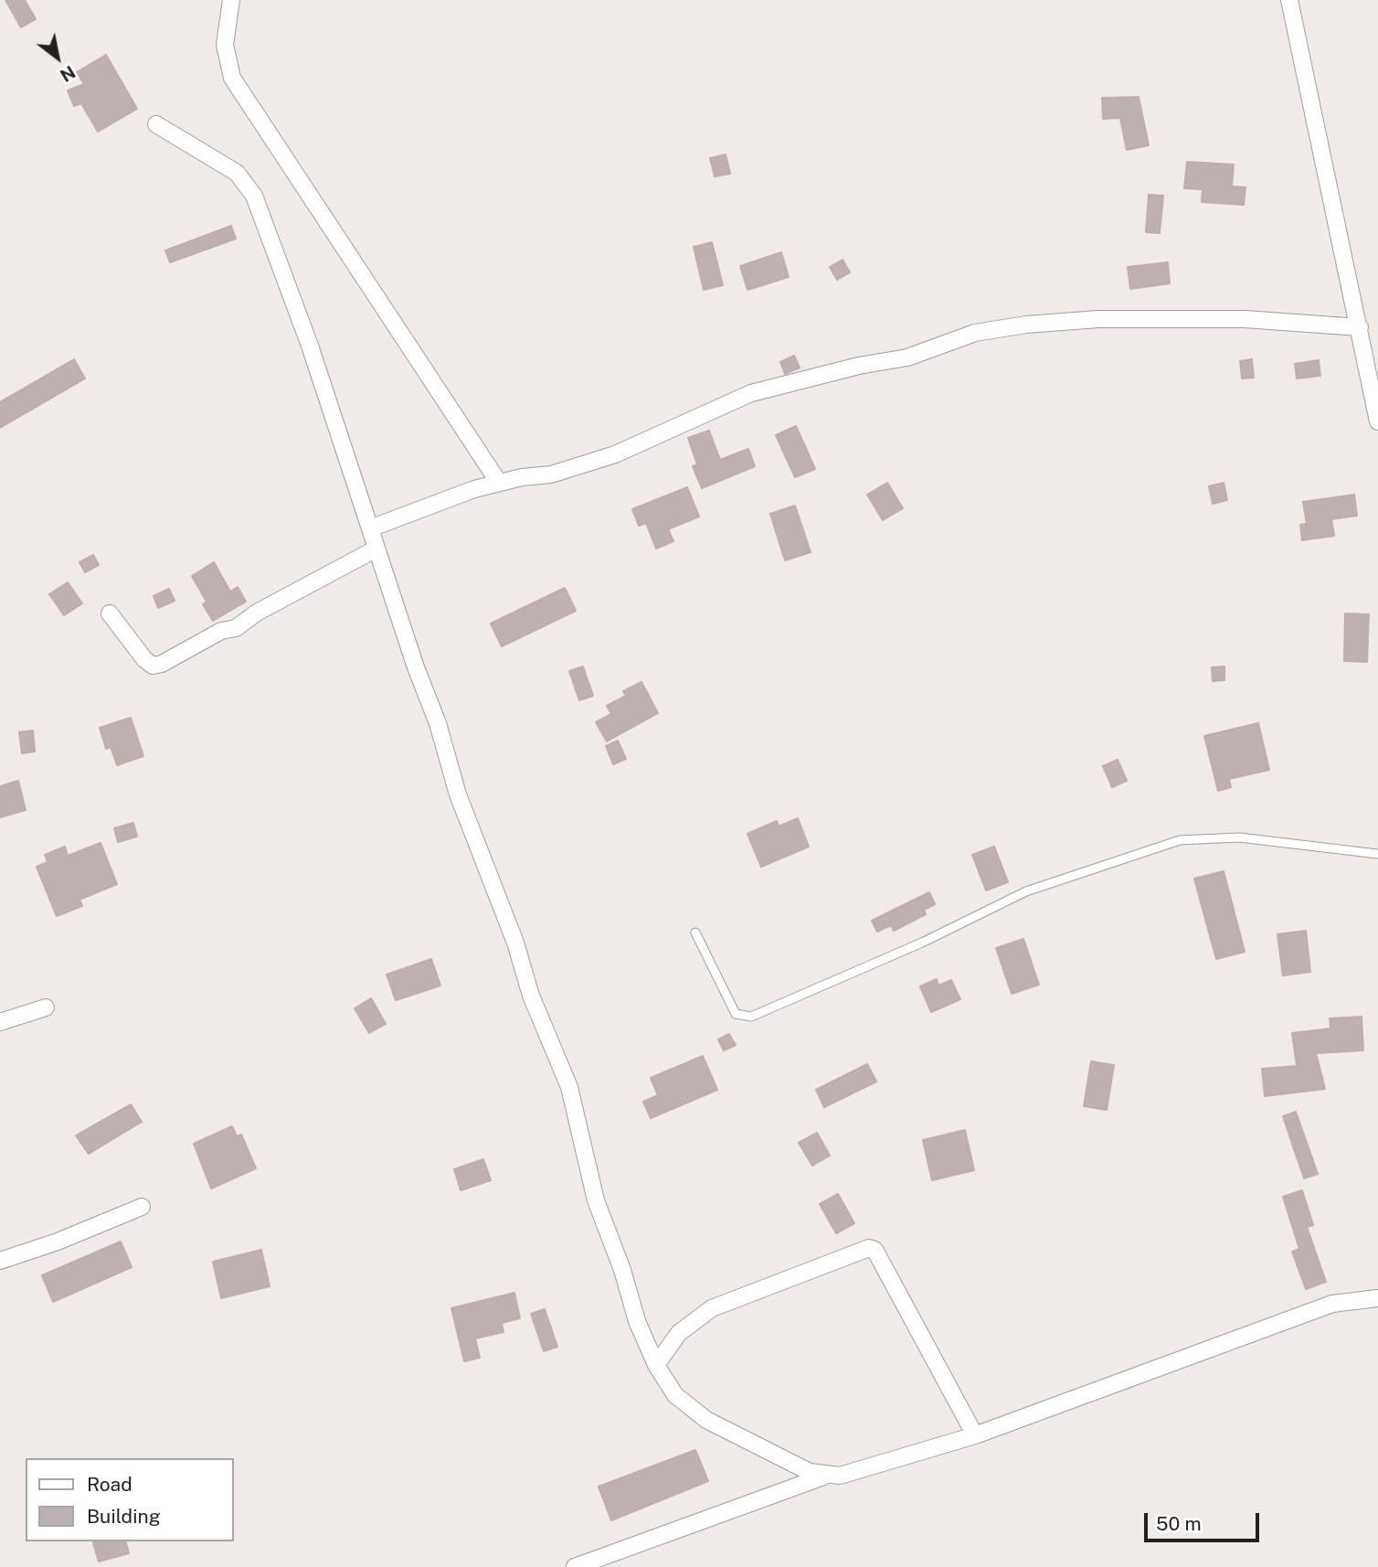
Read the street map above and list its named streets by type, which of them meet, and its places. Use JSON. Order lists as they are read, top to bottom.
{
  "legend": ["Road", "Building"],
  "scale_bar": "50 m",
  "north": "bottom right"
}
